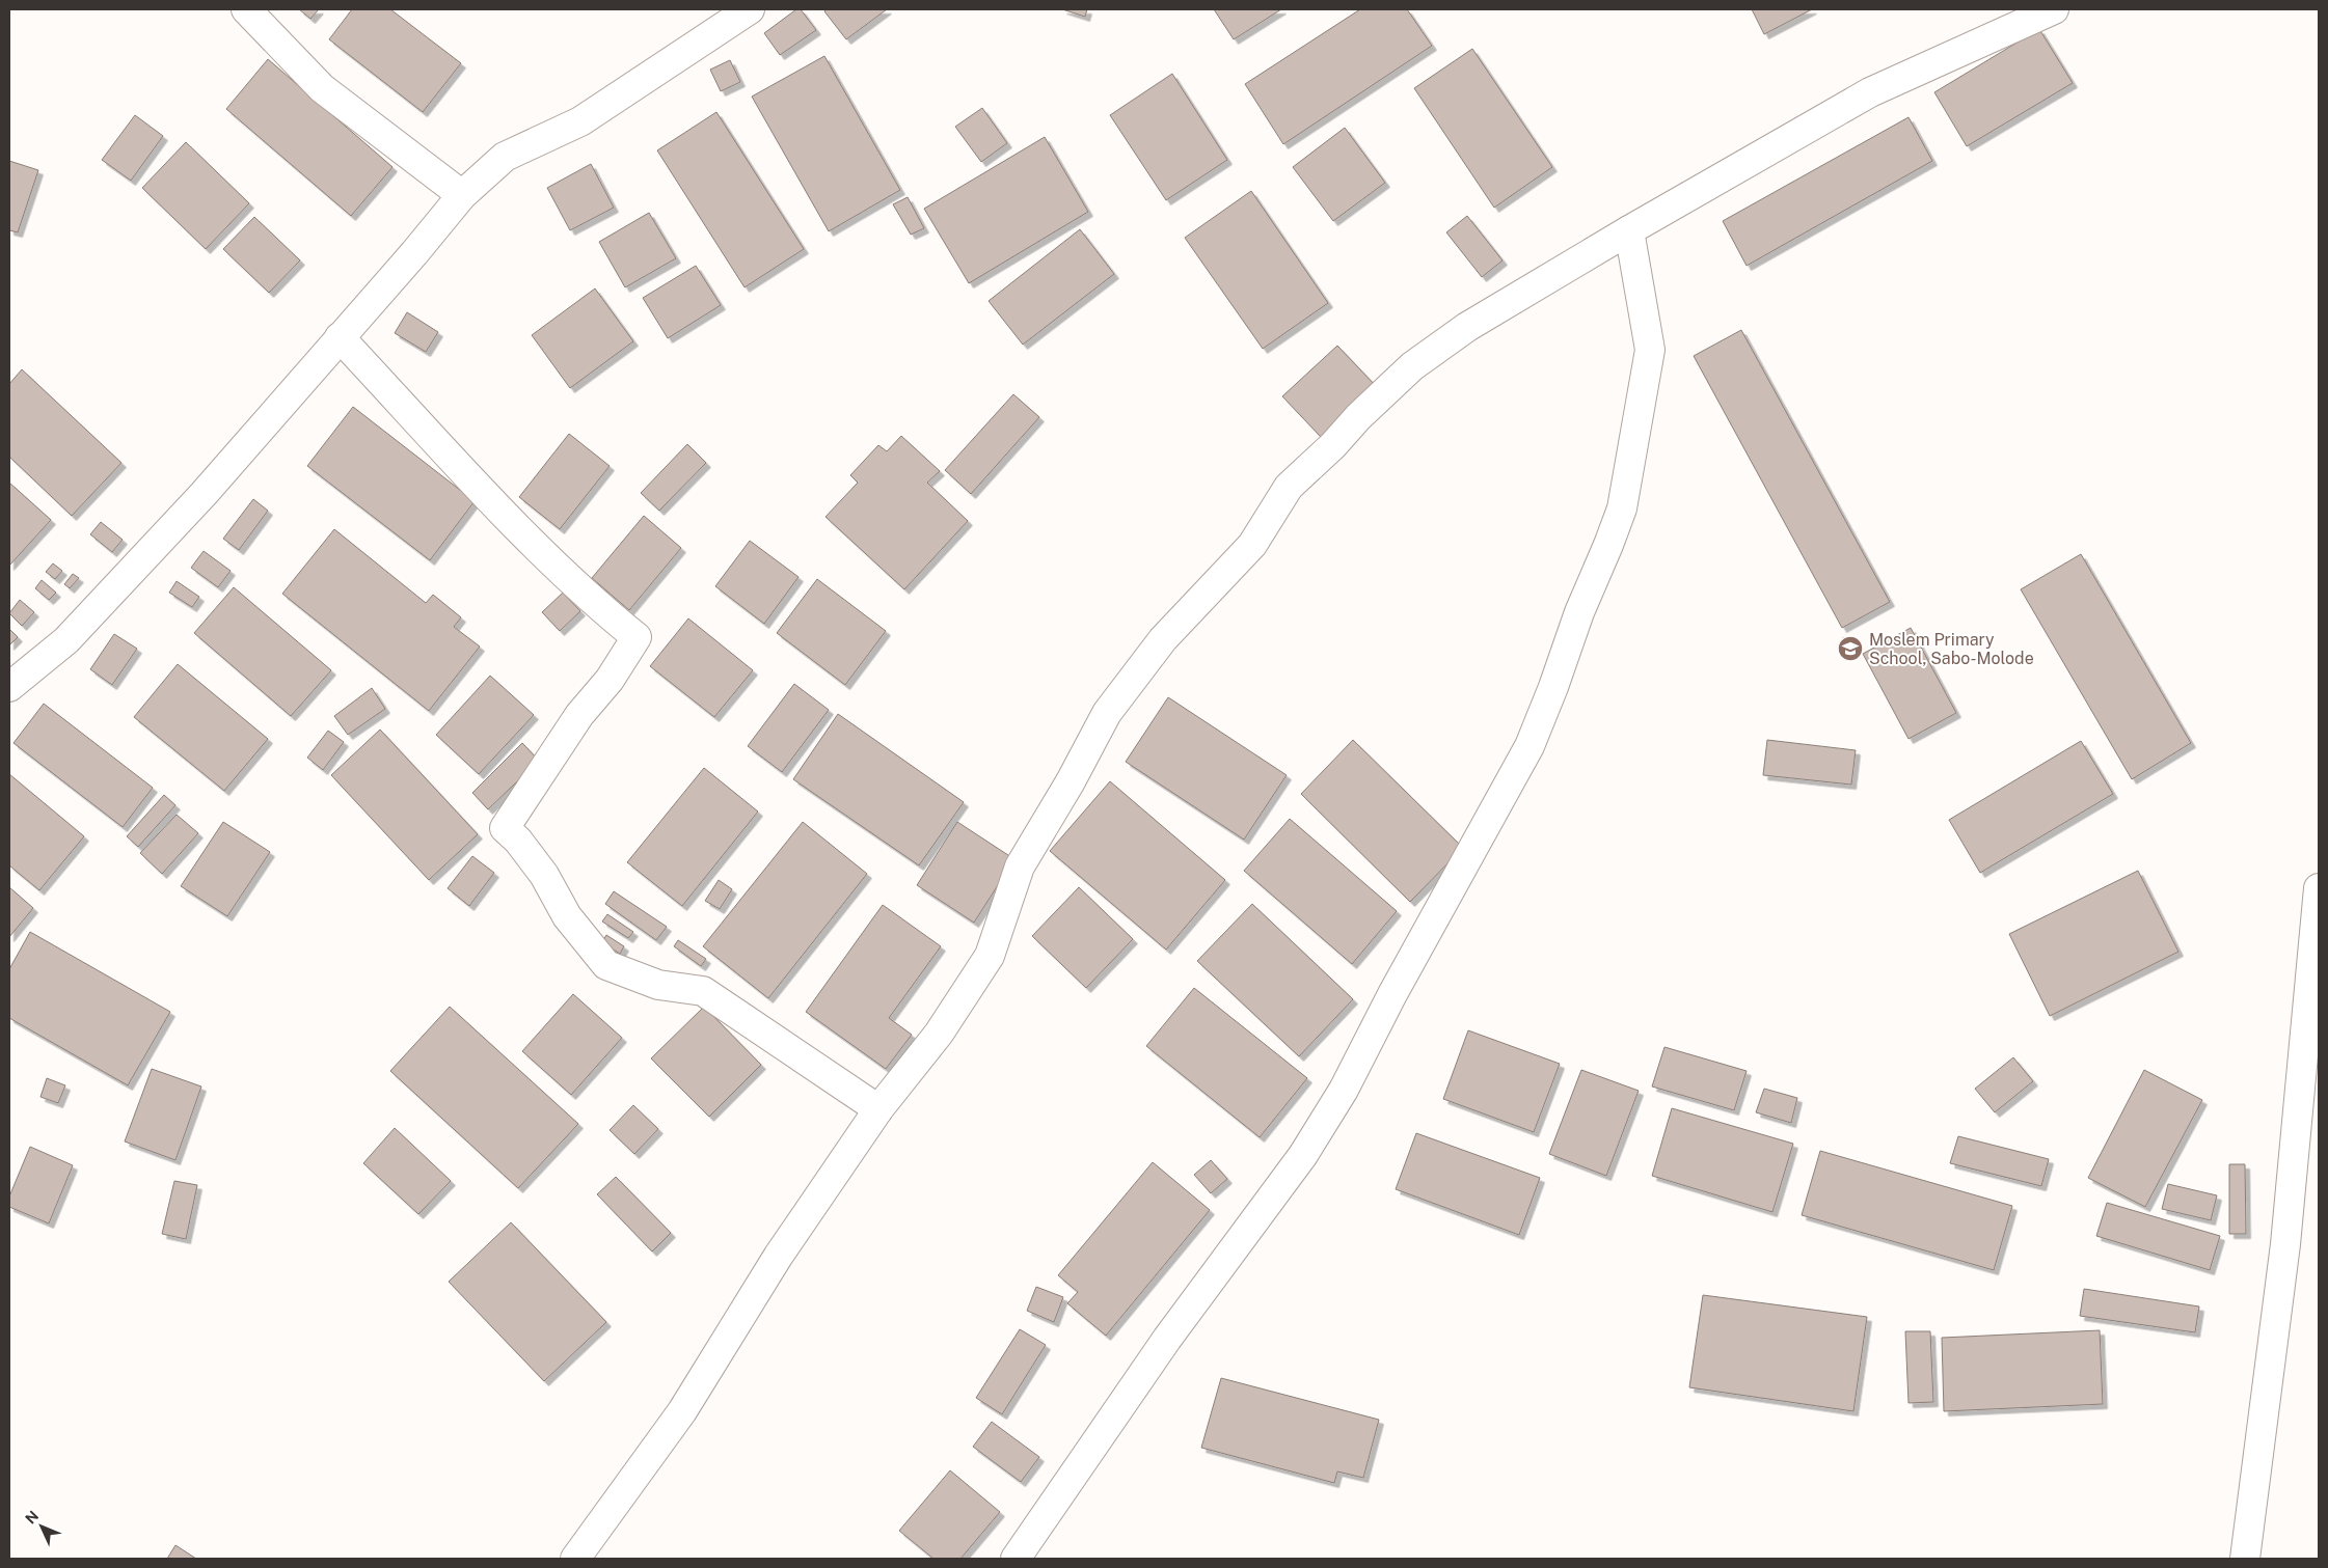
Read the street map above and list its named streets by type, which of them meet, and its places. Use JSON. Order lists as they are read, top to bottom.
{
  "places": {
    "school or university": ["Moslem Primary School, Sabo-Molode"]
  },
  "north": "top left"
}
